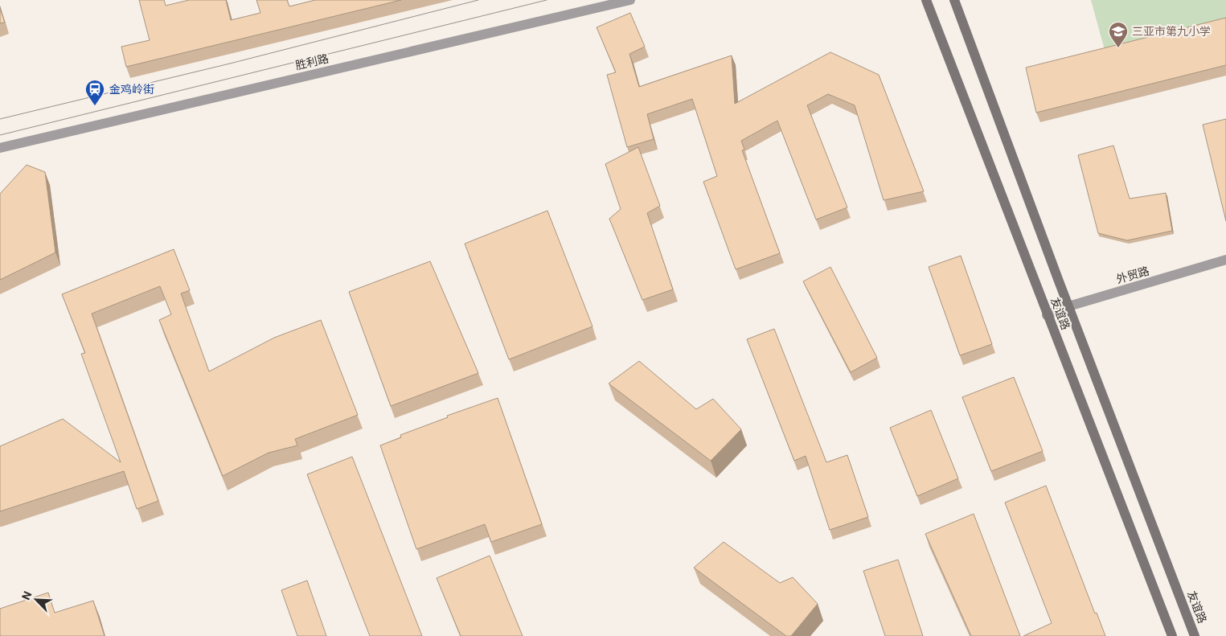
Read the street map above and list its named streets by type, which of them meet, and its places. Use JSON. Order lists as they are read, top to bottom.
{
  "streets": {
    "main road": ["友谊路"],
    "street": ["胜利路", "外贸路"]
  },
  "crossings": [
    ["外贸路", "友谊路"]
  ],
  "places": {
    "school or university": ["三亚市第九小学"],
    "station": ["金鸡岭街"]
  },
  "north": "top left"
}
